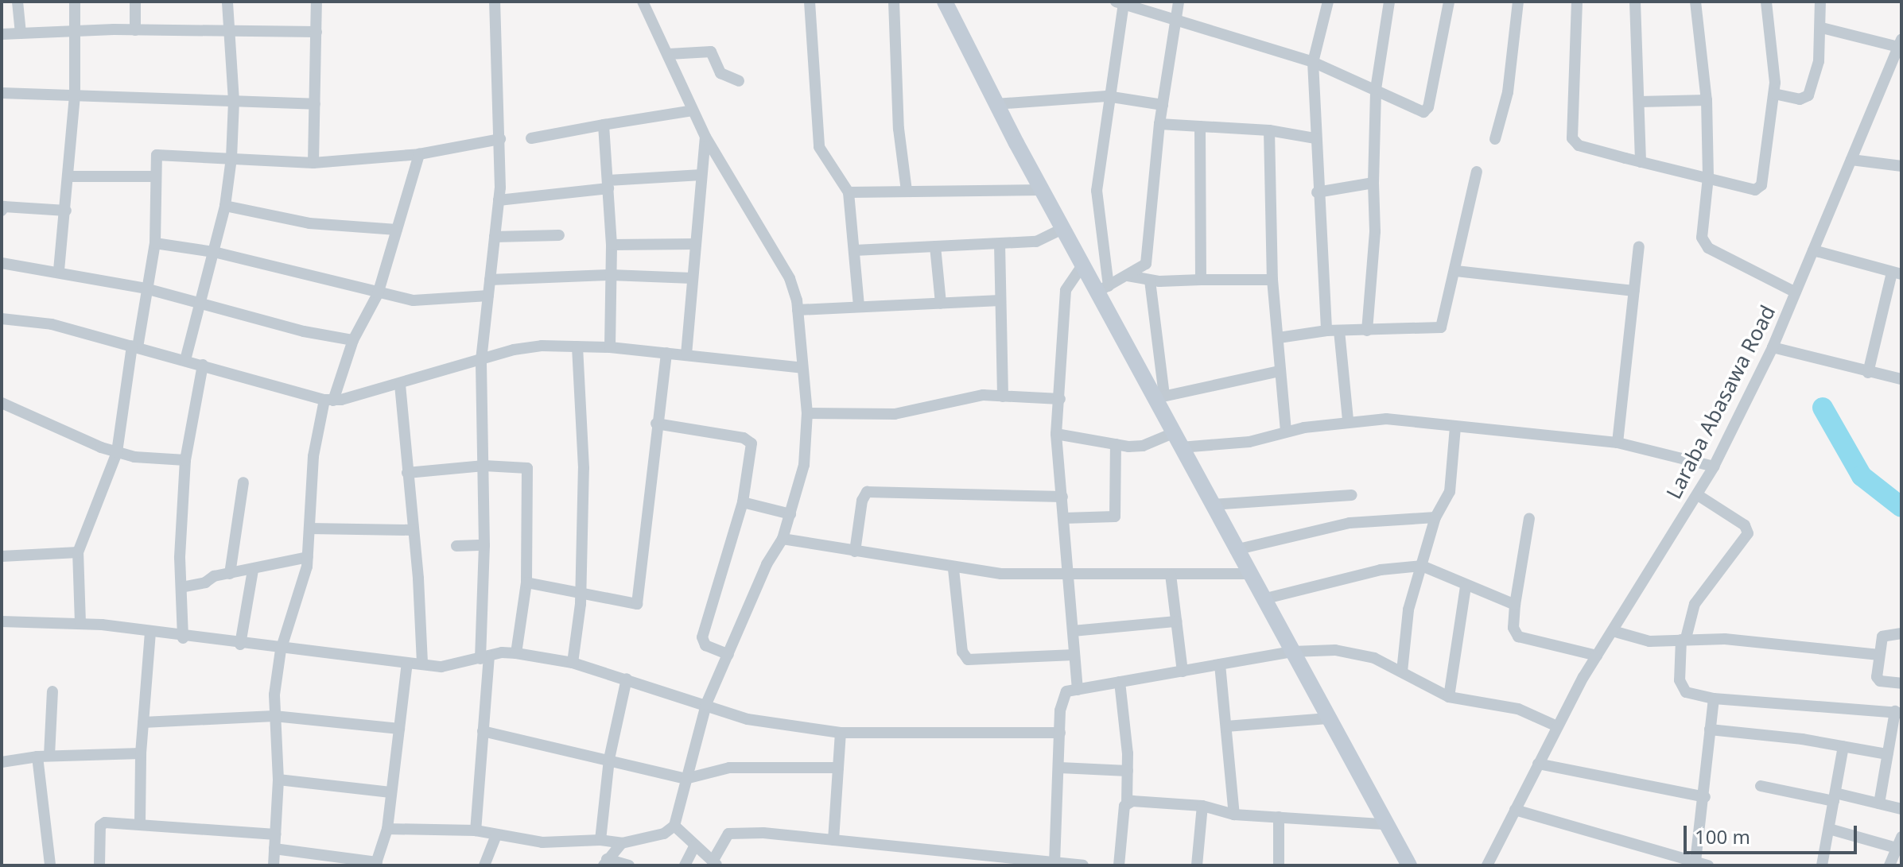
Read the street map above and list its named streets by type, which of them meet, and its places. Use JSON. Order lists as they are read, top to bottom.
{
  "streets": {
    "street": ["Laraba Abasawa Road"]
  },
  "scale_bar": "100 m"
}
